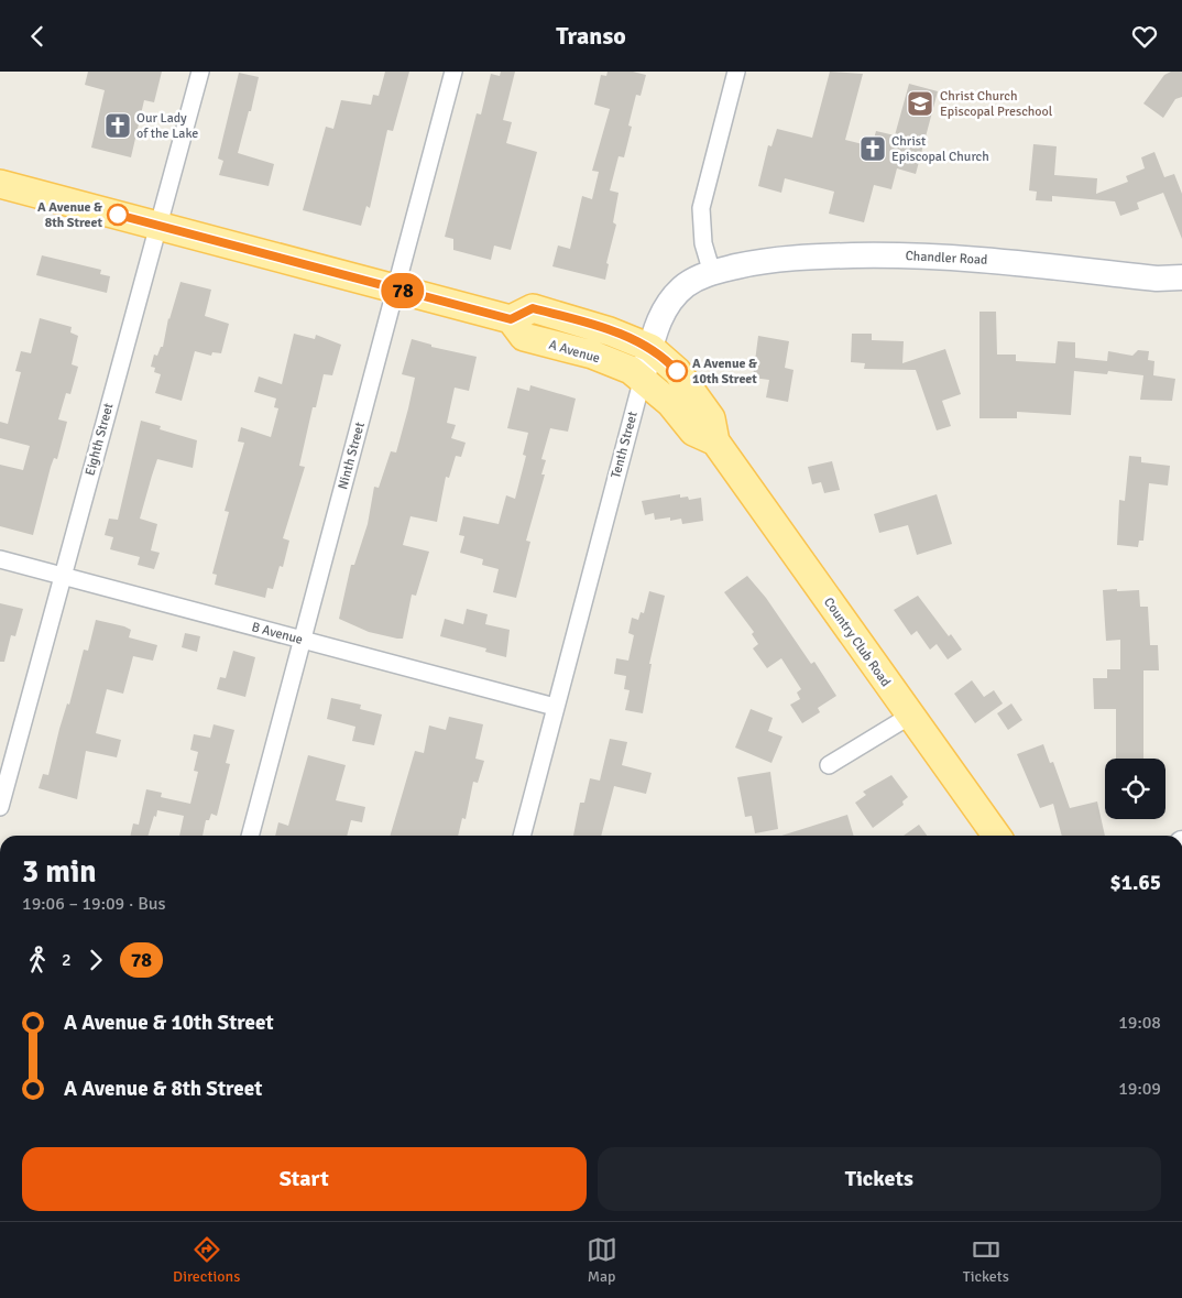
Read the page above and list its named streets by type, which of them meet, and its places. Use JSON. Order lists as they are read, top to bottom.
{
  "streets": {
    "main road": ["A Avenue", "Country Club Road"],
    "street": [
      "Chandler Road",
      "Eighth Street",
      "Tenth Street",
      "Ninth Street",
      "B Avenue"
    ]
  },
  "crossings": [
    ["Chandler Road", "Tenth Street"],
    ["A Avenue", "Tenth Street"],
    ["A Avenue", "Country Club Road"],
    ["Eighth Street", "B Avenue"],
    ["Tenth Street", "B Avenue"],
    ["Tenth Street", "Country Club Road"],
    ["Ninth Street", "B Avenue"]
  ],
  "places": {
    "school or university": ["Christ Church Episcopal Preschool"],
    "church": ["Our Lady of the Lake", "Christ Episcopal Church"],
    "other": ["A Avenue & 8th Street", "A Avenue & 10th Street"]
  },
  "lines": ["bus line 78"],
  "page": {
    "header": "Transo",
    "on_map": "78",
    "heading": ["3 min", "19:06 – 19:09 · Bus", "$1.65"],
    "legs": ["2", "78"],
    "list": [
      {
        "name": "A Avenue & 10th Street",
        "value": "19:08"
      },
      {
        "name": "A Avenue & 8th Street",
        "value": "19:09"
      }
    ],
    "buttons": ["Start", "Tickets"],
    "tabs": ["Directions", "Map", "Tickets"]
  }
}
